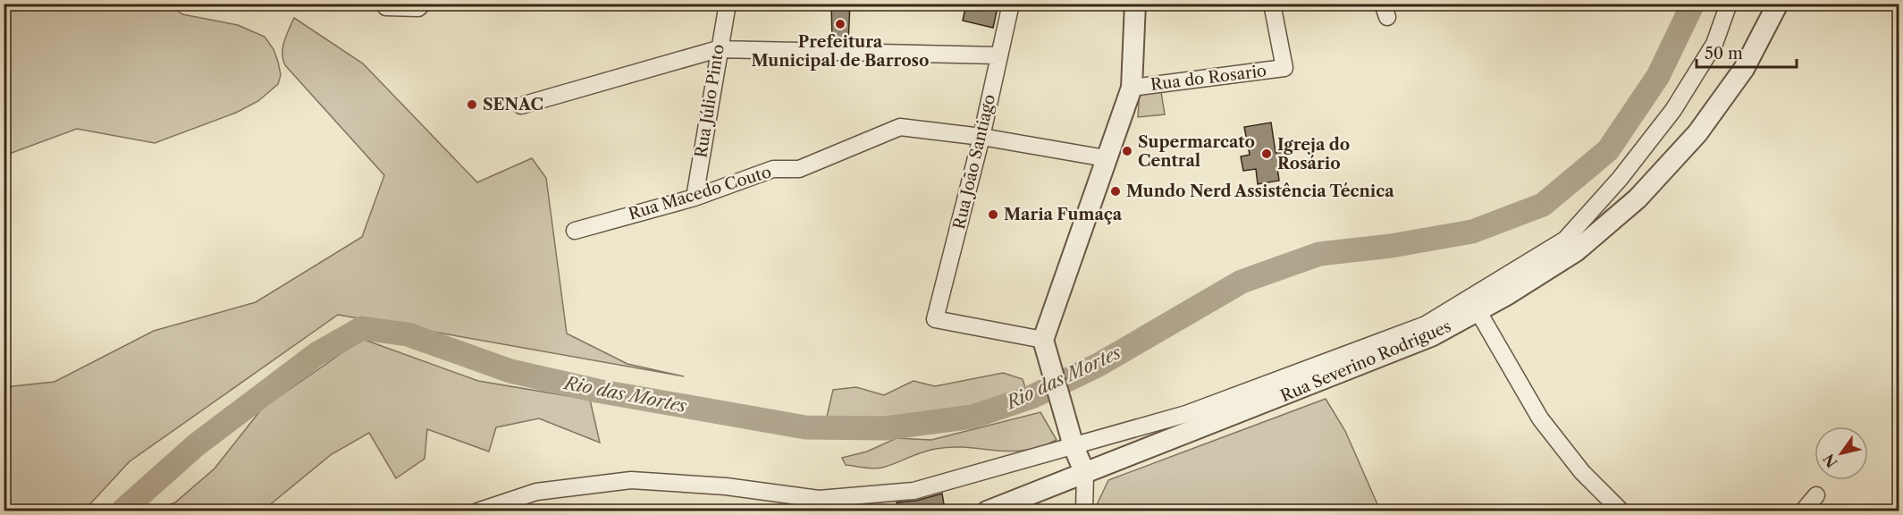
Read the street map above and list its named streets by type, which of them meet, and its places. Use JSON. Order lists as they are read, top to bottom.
{
  "streets": {
    "street": [
      "Rua do Rosario",
      "Rua Júlio Pinto",
      "Rua João Santiago",
      "Rua Macedo Couto",
      "Rua Severino Rodrigues"
    ]
  },
  "crossings": [
    ["Rua Júlio Pinto", "Rua Macedo Couto"],
    ["Rua João Santiago", "Rua Macedo Couto"]
  ],
  "water": ["Rio das Mortes"],
  "places": [
    "Prefeitura Municipal de Barroso",
    "SENAC",
    "Supermarcato Central",
    "Igreja do Rosário",
    "Mundo Nerd Assistência Técnica",
    "Maria Fumaça"
  ],
  "scale_bar": "50 m",
  "north": "bottom left"
}
